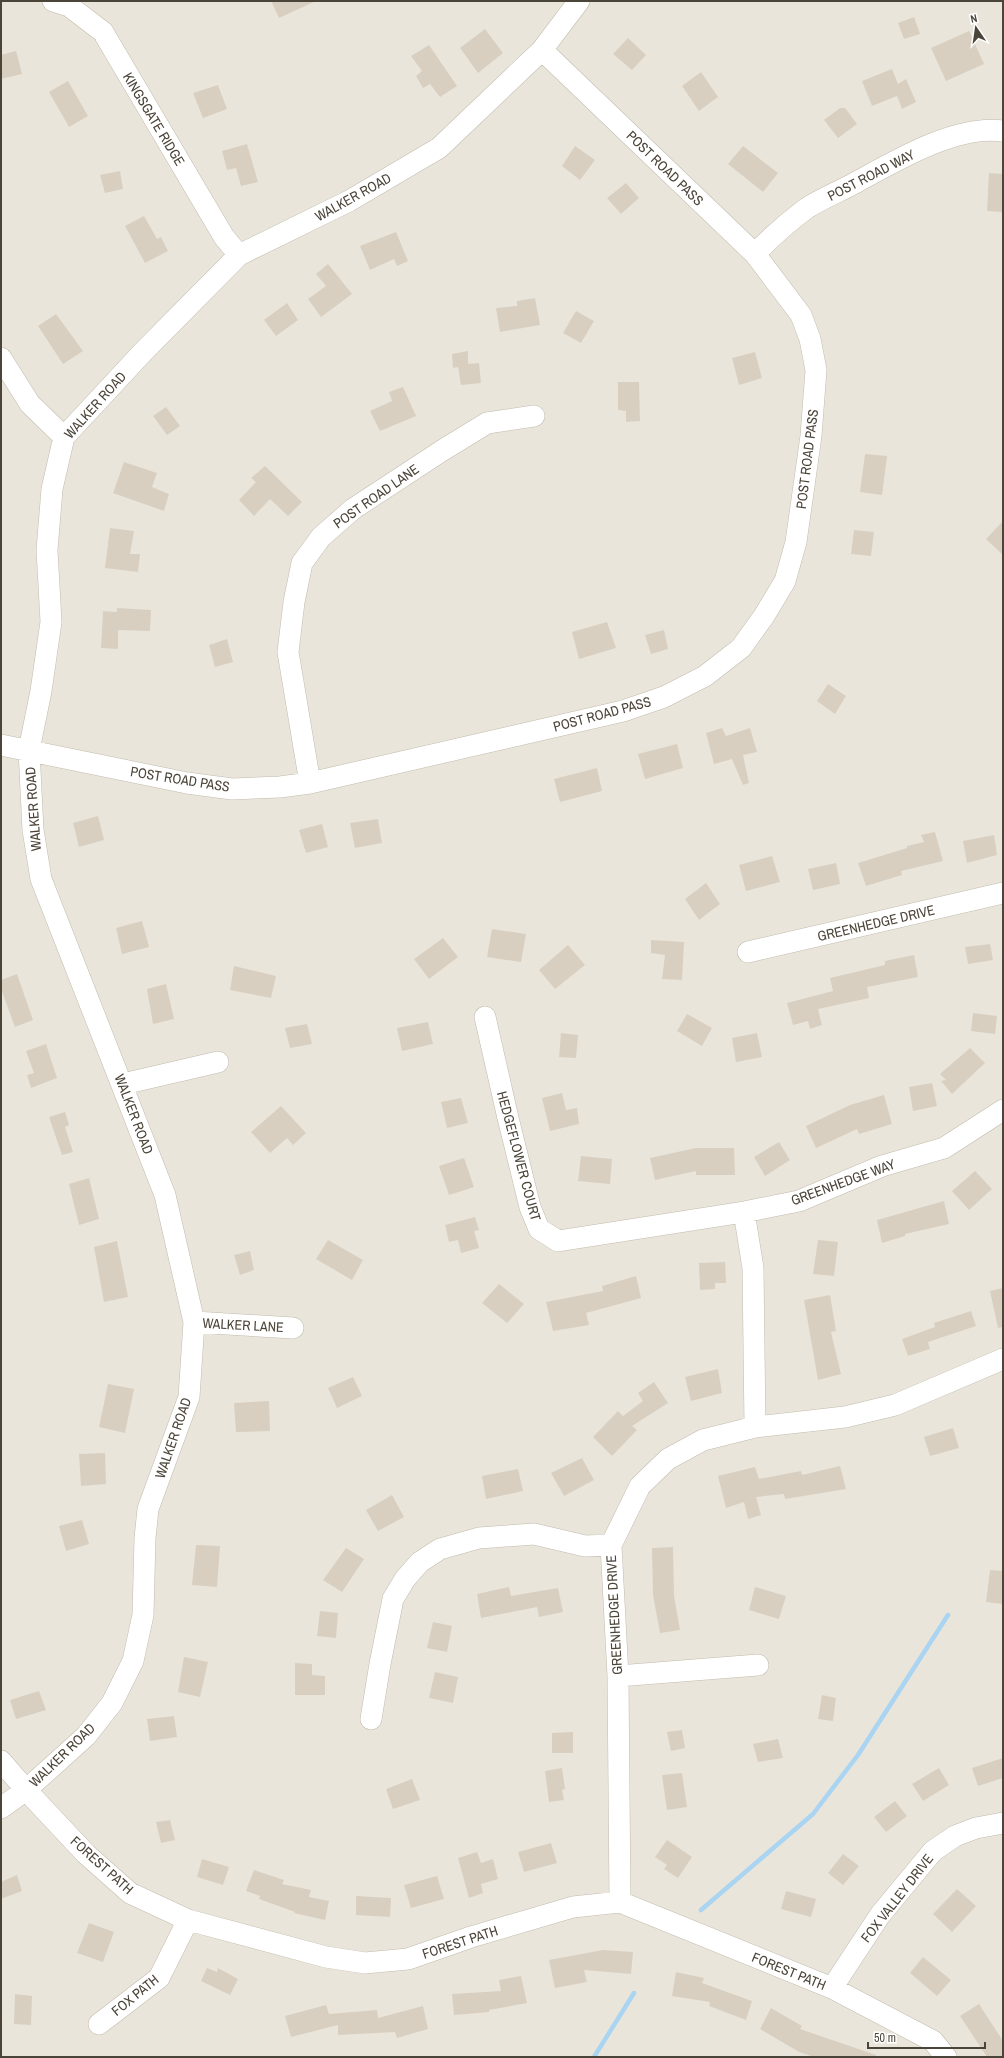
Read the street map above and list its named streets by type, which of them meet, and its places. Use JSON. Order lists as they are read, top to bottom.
{
  "streets": {
    "street": [
      "KINGSGATE RIDGE",
      "POST ROAD PASS",
      "POST ROAD WAY",
      "WALKER ROAD",
      "POST ROAD LANE",
      "GREENHEDGE DRIVE",
      "HEDGEFLOWER COURT",
      "GREENHEDGE WAY",
      "WALKER LANE",
      "FOREST PATH",
      "FOX VALLEY DRIVE",
      "FOX PATH"
    ]
  },
  "crossings": [
    ["KINGSGATE RIDGE", "WALKER ROAD"],
    ["POST ROAD PASS", "POST ROAD WAY"],
    ["POST ROAD PASS", "WALKER ROAD"],
    ["POST ROAD PASS", "POST ROAD LANE"],
    ["WALKER ROAD", "WALKER LANE"],
    ["WALKER ROAD", "FOREST PATH"],
    ["GREENHEDGE DRIVE", "FOREST PATH"],
    ["HEDGEFLOWER COURT", "GREENHEDGE WAY"],
    ["FOREST PATH", "FOX VALLEY DRIVE"],
    ["FOREST PATH", "FOX PATH"]
  ],
  "scale_bar": "50 m",
  "north": "top"
}
